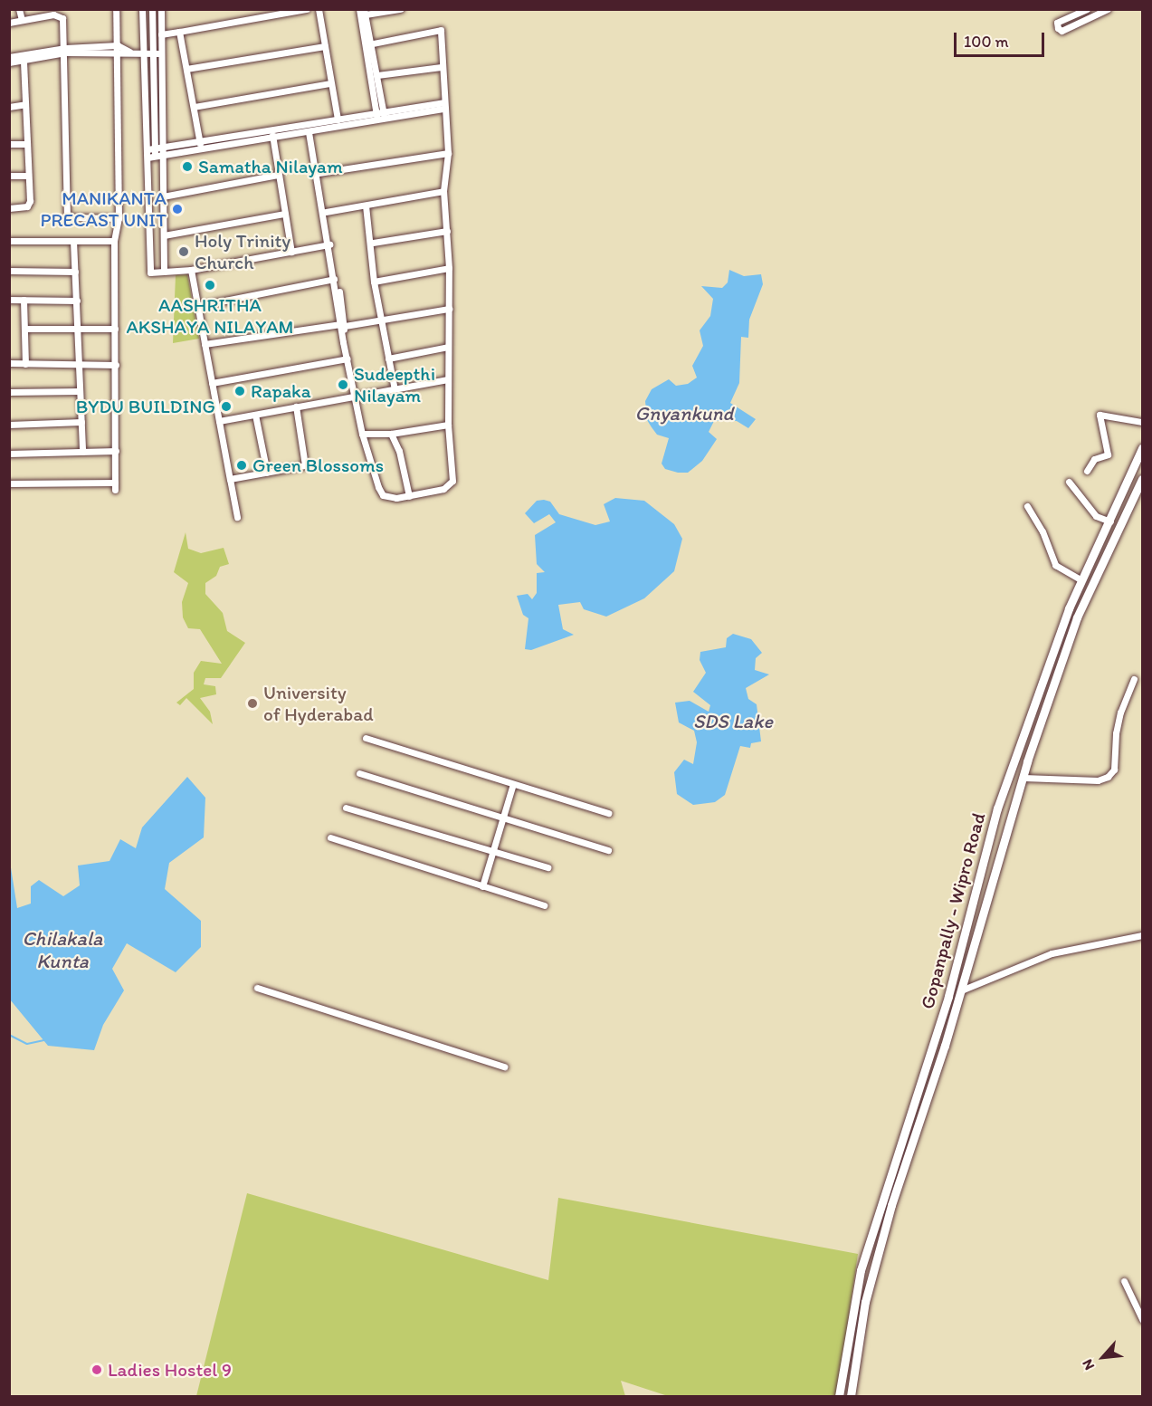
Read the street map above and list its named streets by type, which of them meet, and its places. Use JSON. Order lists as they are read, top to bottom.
{
  "streets": {
    "main road": ["Gopanpally - Wipro Road"]
  },
  "water": ["Gnyankund", "SDS Lake", "Chilakala Kunta"],
  "places": [
    "Samatha Nilayam",
    "MANIKANTA PRECAST UNIT",
    "Holy Trinity Church",
    "AASHRITHA AKSHAYA NILAYAM",
    "Sudeepthi Nilayam",
    "Rapaka",
    "BYDU BUILDING",
    "Green Blossoms",
    "University of Hyderabad",
    "Ladies Hostel 9"
  ],
  "scale_bar": "100 m",
  "north": "bottom left"
}
